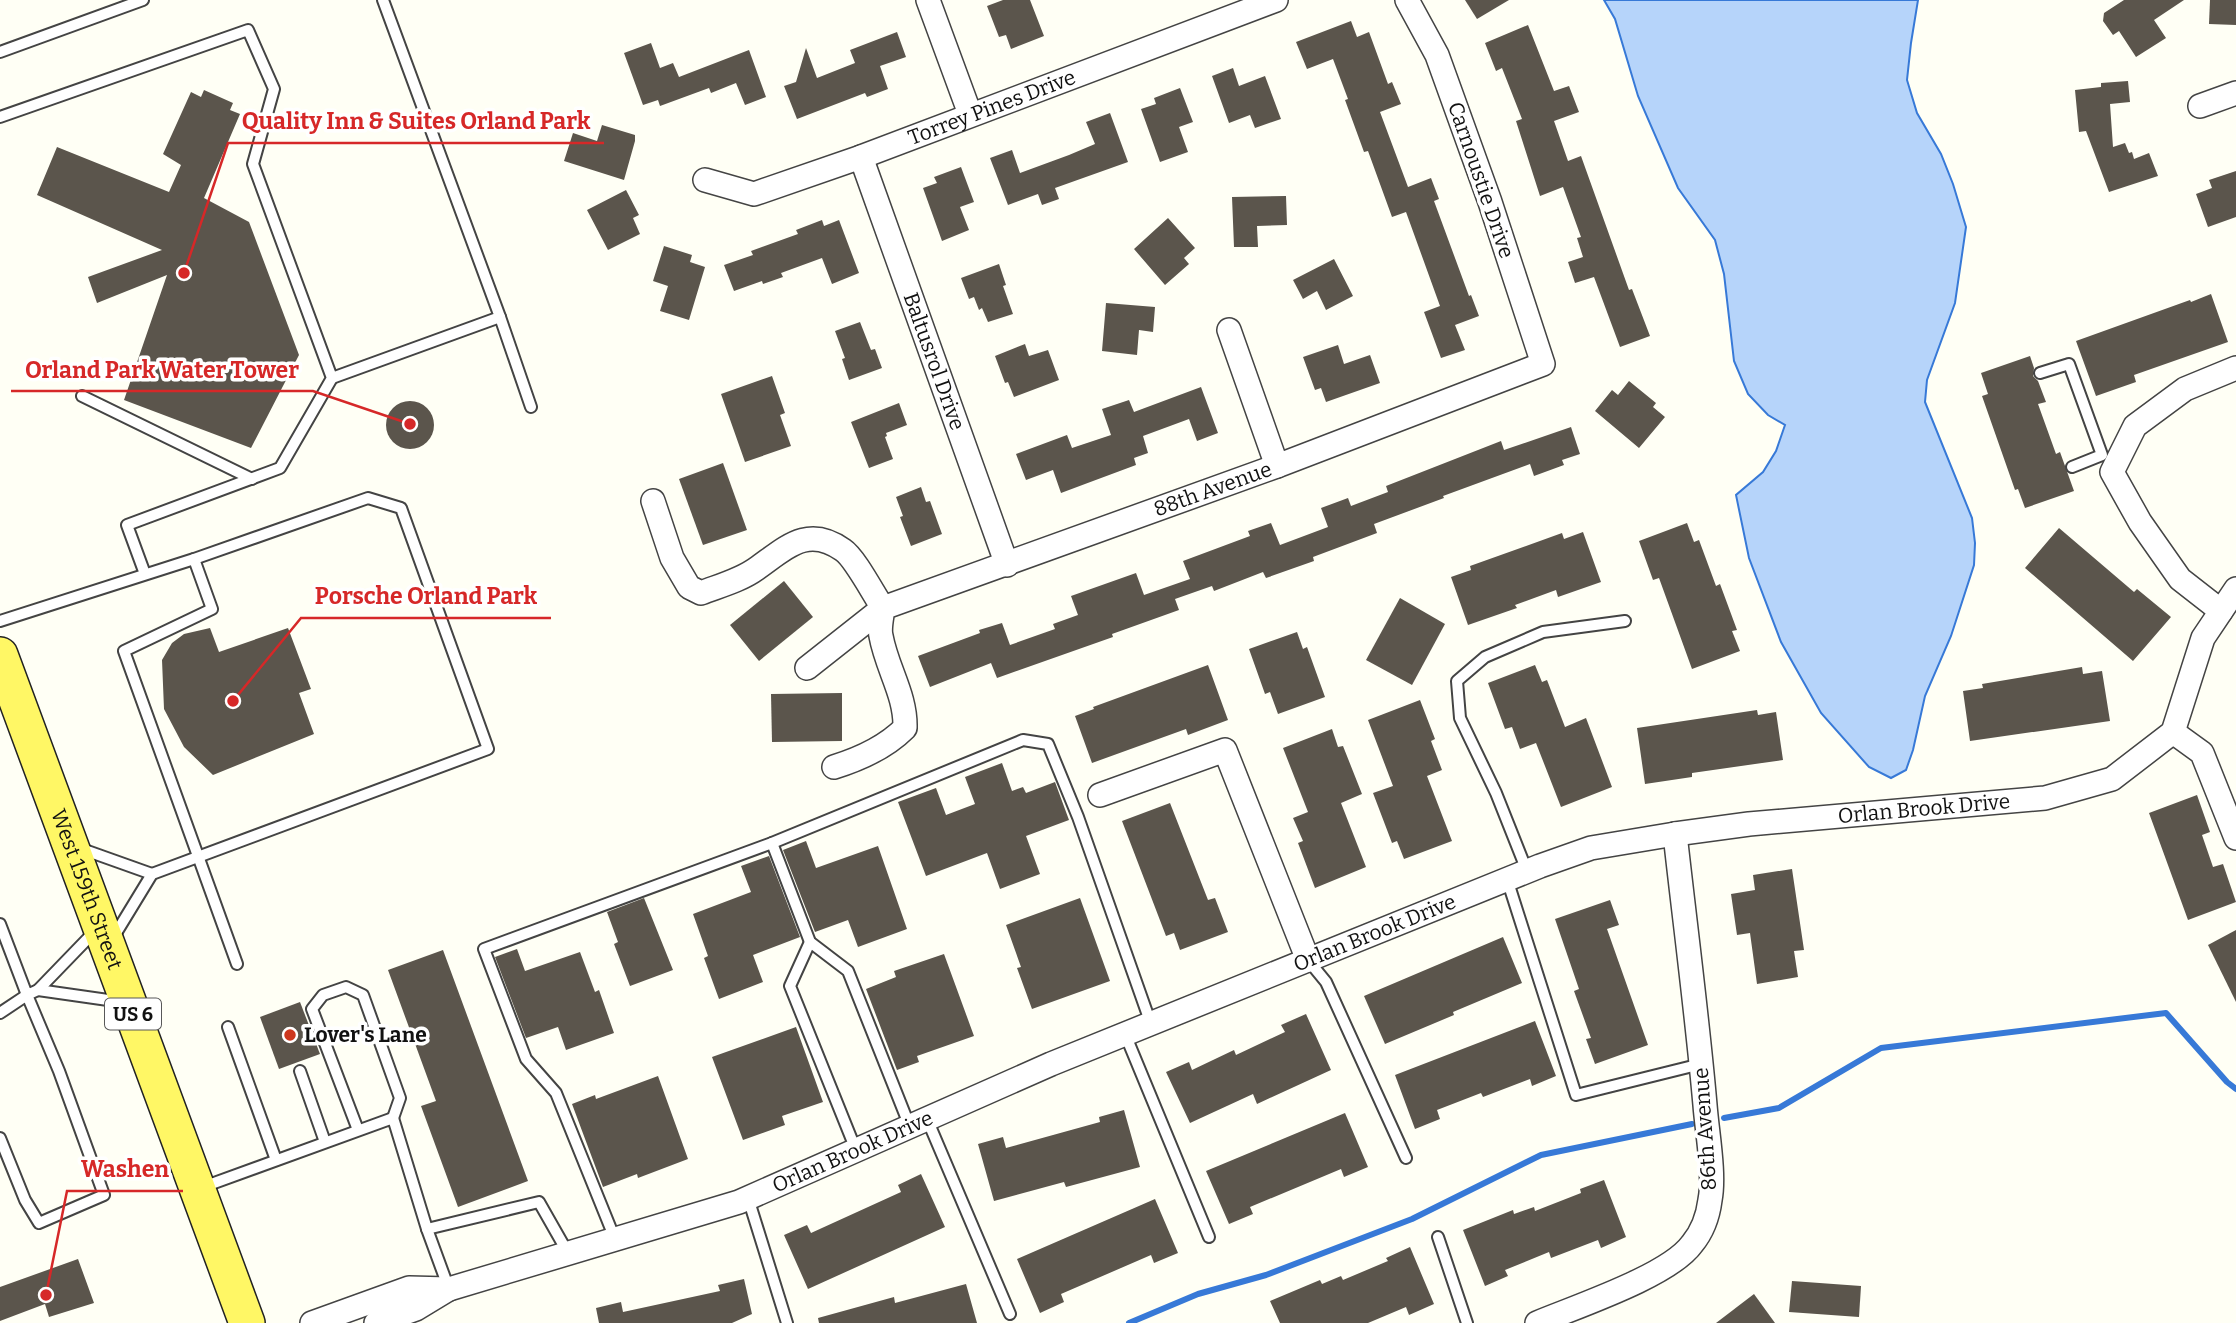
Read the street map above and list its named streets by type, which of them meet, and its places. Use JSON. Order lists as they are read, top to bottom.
{
  "streets": {
    "main road": ["West 159th Street", "US 6"],
    "street": [
      "Torrey Pines Drive",
      "Carnoustie Drive",
      "Baltusrol Drive",
      "88th Avenue",
      "Orlan Brook Drive",
      "86th Avenue"
    ]
  },
  "crossings": [
    ["Torrey Pines Drive", "Baltusrol Drive"],
    ["Carnoustie Drive", "88th Avenue"],
    ["Baltusrol Drive", "88th Avenue"],
    ["Orlan Brook Drive", "86th Avenue"]
  ],
  "places": [
    "Quality Inn & Suites Orland Park",
    "Orland Park Water Tower",
    "Porsche Orland Park",
    "Lover's Lane",
    "Washen"
  ]
}
